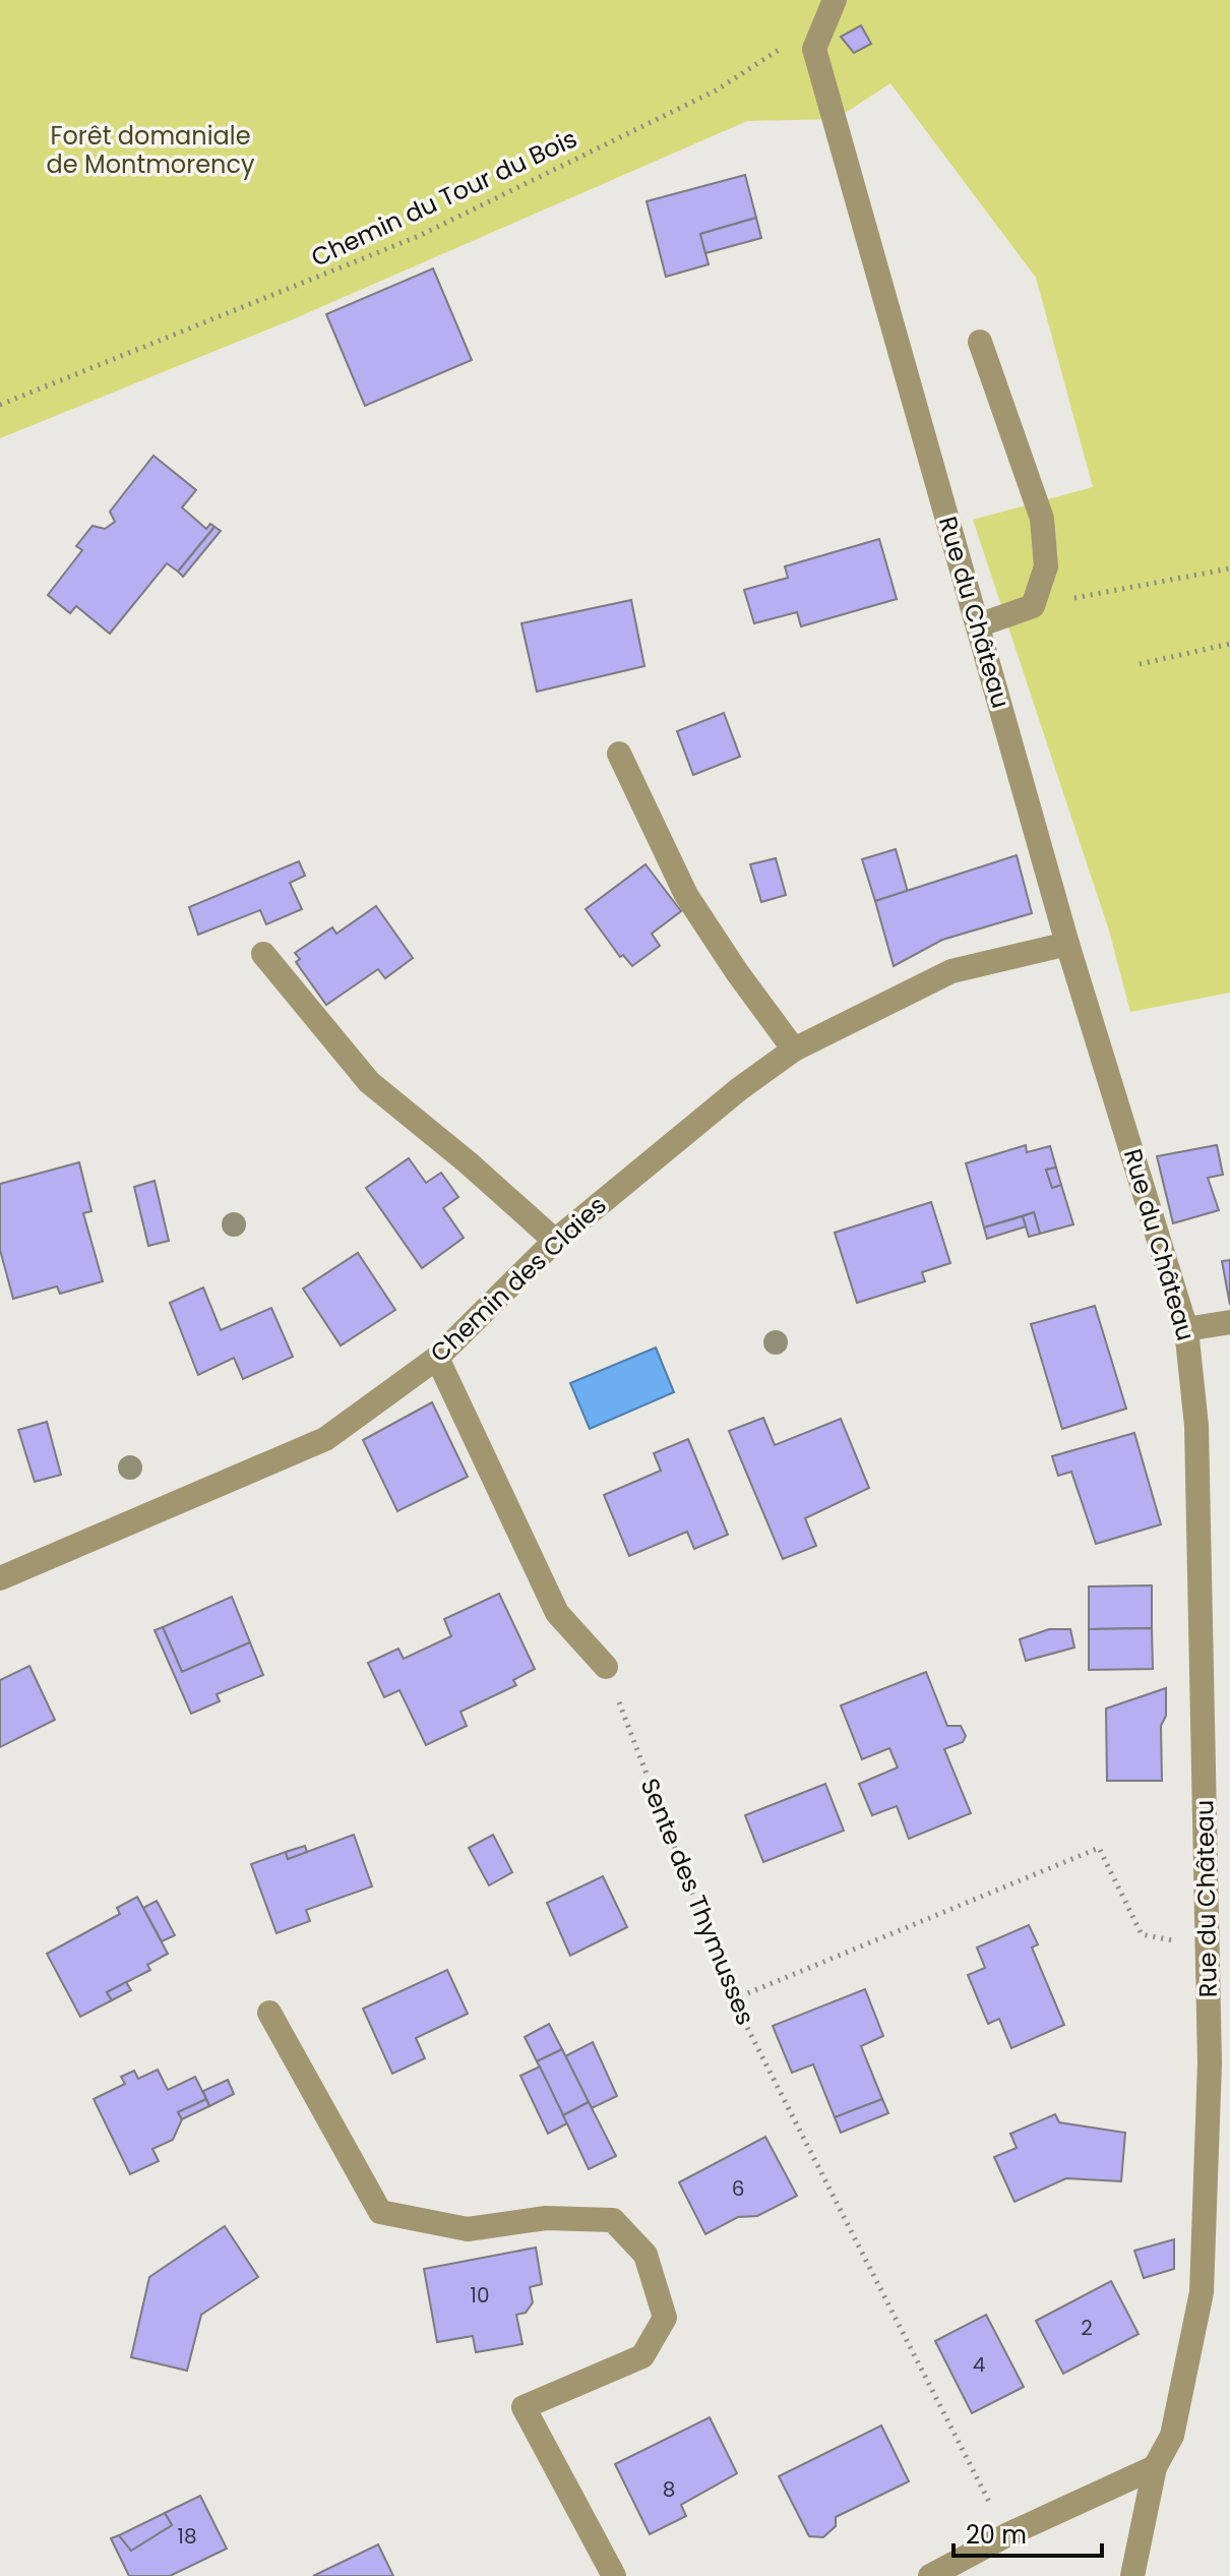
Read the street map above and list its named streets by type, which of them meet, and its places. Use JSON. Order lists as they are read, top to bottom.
{
  "streets": {
    "street": ["Rue du Château", "Chemin des Claies"],
    "path": ["Chemin du Tour du Bois", "Sente des Thymusses"]
  },
  "crossings": [
    ["Rue du Château", "Chemin des Claies"]
  ],
  "parks": ["Forêt domaniale de Montmorency"],
  "house_numbers": [
    "6",
    "10",
    "2",
    "4",
    "8",
    "18"
  ],
  "scale_bar": "20 m"
}
